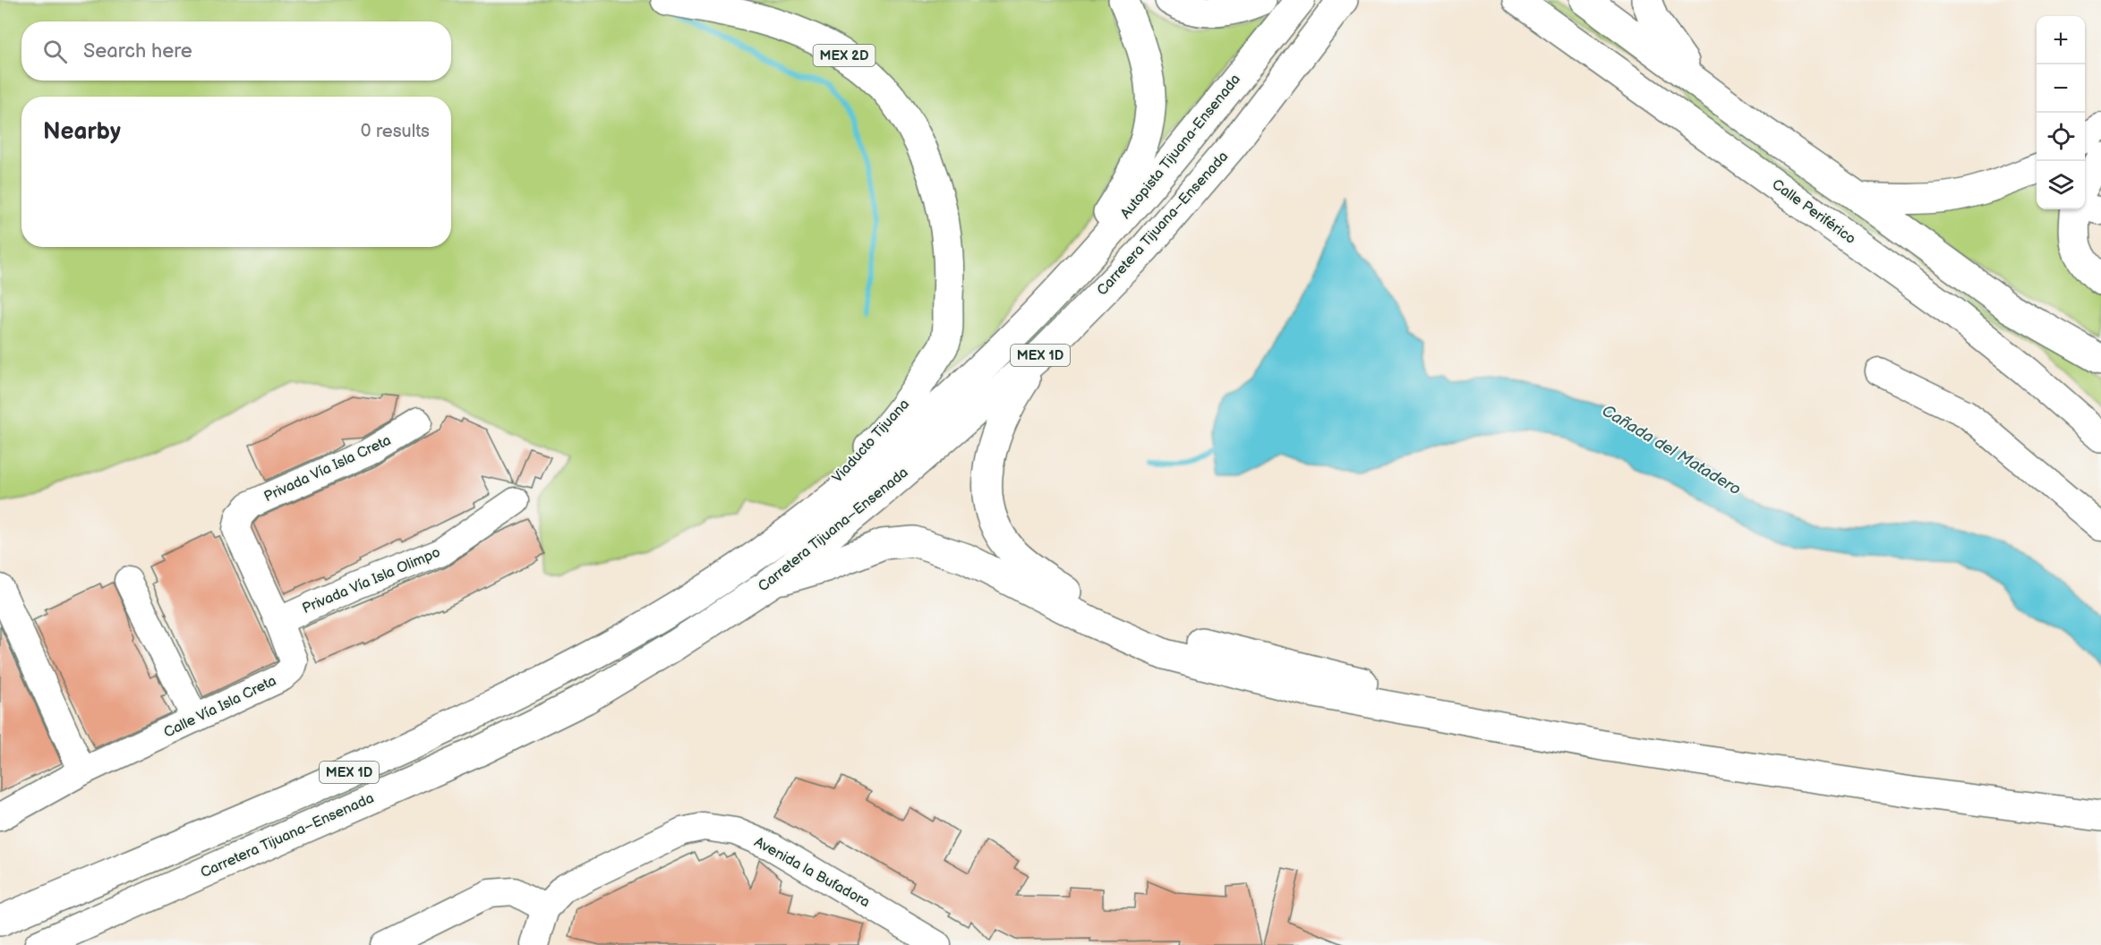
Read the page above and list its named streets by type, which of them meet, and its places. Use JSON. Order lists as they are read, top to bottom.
{
  "streets": {
    "highway": [
      "MEX 2D",
      "Autopista Tijuana-Ensenada",
      "Calle Periférico",
      "Carretera Tijuana–Ensenada",
      "MEX 1D",
      "Viaducto Tijuana"
    ],
    "street": [
      "Privada Vía Isla Creta",
      "Privada Vía Isla Olimpo",
      "Calle Vía Isla Creta",
      "Avenida la Bufadora"
    ]
  },
  "crossings": [
    ["Autopista Tijuana-Ensenada", "Carretera Tijuana–Ensenada"],
    ["Autopista Tijuana-Ensenada", "MEX 1D"],
    ["Carretera Tijuana–Ensenada", "MEX 1D"],
    ["Carretera Tijuana–Ensenada", "Viaducto Tijuana"],
    ["Privada Vía Isla Creta", "Calle Vía Isla Creta"],
    ["Privada Vía Isla Olimpo", "Calle Vía Isla Creta"]
  ],
  "water": ["Cañada del Matadero"],
  "page": {
    "map_buttons": ["+", "−"],
    "search": "Search here",
    "heading": ["Nearby", "0 results"]
  }
}
